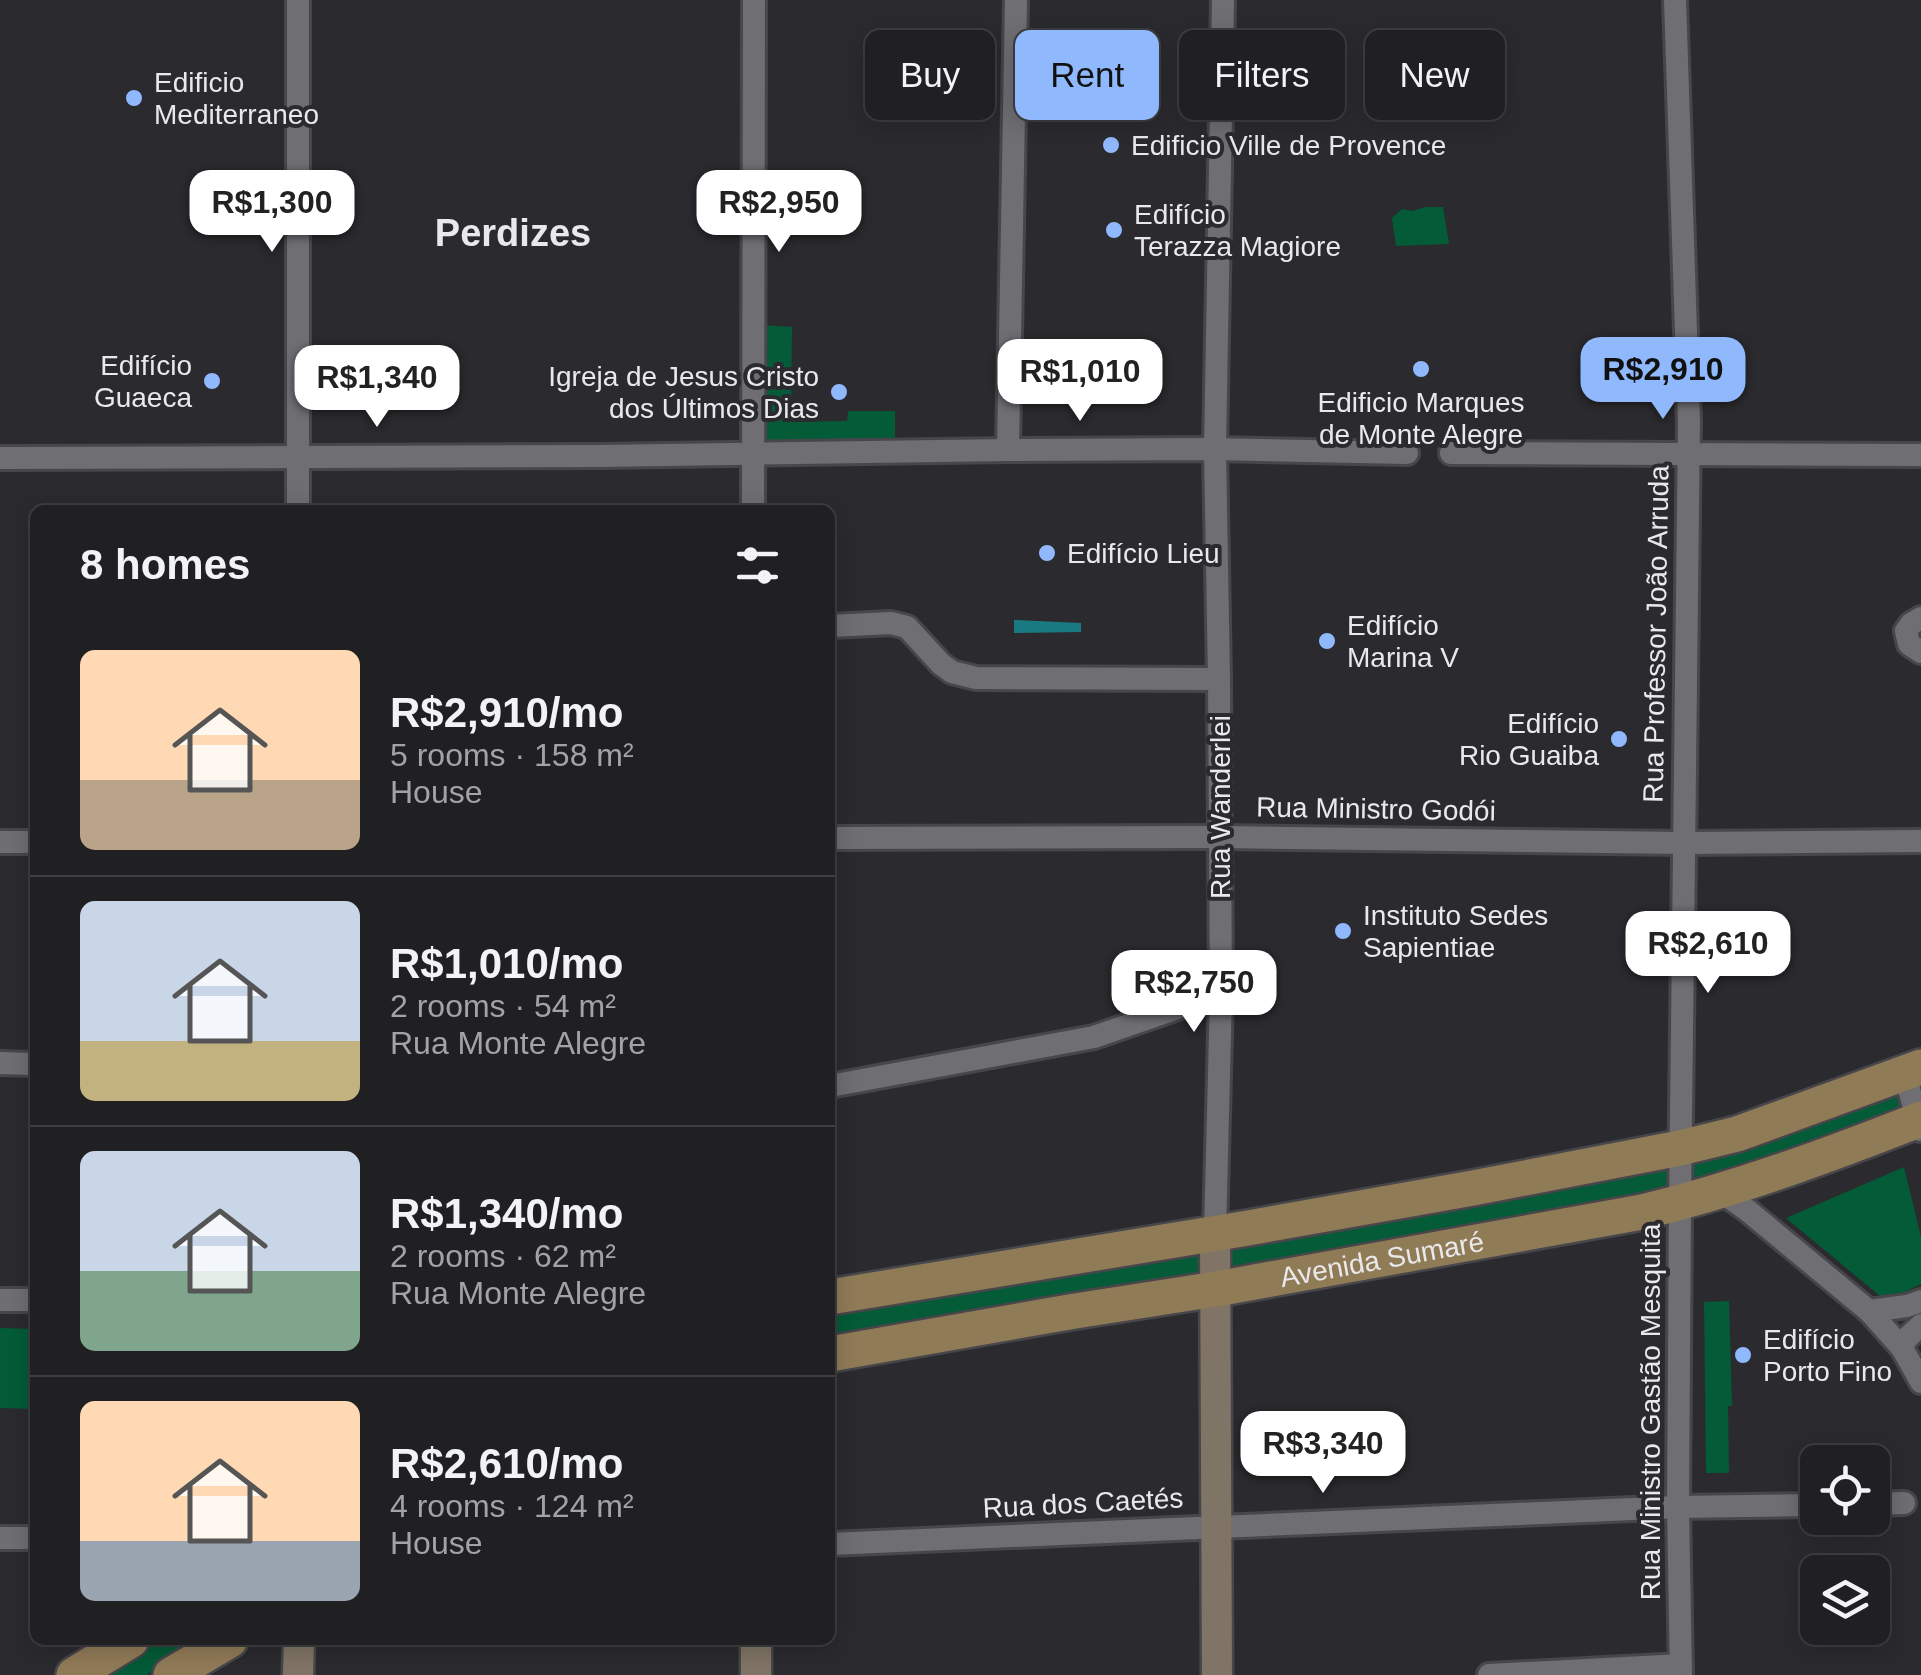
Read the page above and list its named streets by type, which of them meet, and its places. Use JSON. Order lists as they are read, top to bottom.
{
  "streets": {
    "main road": ["Avenida Sumaré"],
    "street": [
      "Rua Professor João Arruda",
      "Rua Wanderlei",
      "Rua Ministro Godói",
      "Rua Ministro Gastão Mesquita",
      "Rua dos Caetés"
    ]
  },
  "crossings": [
    ["Rua Professor João Arruda", "Rua Ministro Godói"],
    ["Rua Professor João Arruda", "Avenida Sumaré"],
    ["Rua Professor João Arruda", "Rua Ministro Gastão Mesquita"],
    ["Rua Wanderlei", "Rua Ministro Godói"],
    ["Rua Wanderlei", "Avenida Sumaré"],
    ["Rua Wanderlei", "Rua dos Caetés"],
    ["Avenida Sumaré", "Rua Ministro Gastão Mesquita"],
    ["Rua Ministro Gastão Mesquita", "Rua dos Caetés"]
  ],
  "districts": ["Perdizes"],
  "places": [
    "Edificio Mediterraneo",
    "Edificio Ville de Provence",
    "Edifício Terazza Magiore",
    "Edificio Marques de Monte Alegre",
    "Edifício Guaeca",
    "Igreja de Jesus Cristo dos Últimos Dias",
    "Edifício Lieu",
    "Edifício Marina V",
    "Edifício Rio Guaiba",
    "Instituto Sedes Sapientiae",
    "Edifício Porto Fino"
  ],
  "page": {
    "chip": [
      "Buy",
      "Rent",
      "Filters",
      "New"
    ],
    "price": [
      "R$1,300",
      "R$2,950",
      "R$2,910",
      "R$1,010",
      "R$1,340",
      "R$2,610",
      "R$2,750",
      "R$3,340"
    ],
    "heading": "8 homes",
    "list": [
      {
        "name": "R$2,910/mo",
        "note": "5 rooms · 158 m² · House"
      },
      {
        "name": "R$1,010/mo",
        "note": "2 rooms · 54 m² · Rua Monte Alegre"
      },
      {
        "name": "R$1,340/mo",
        "note": "2 rooms · 62 m² · Rua Monte Alegre"
      },
      {
        "name": "R$2,610/mo",
        "note": "4 rooms · 124 m² · House"
      }
    ]
  }
}
